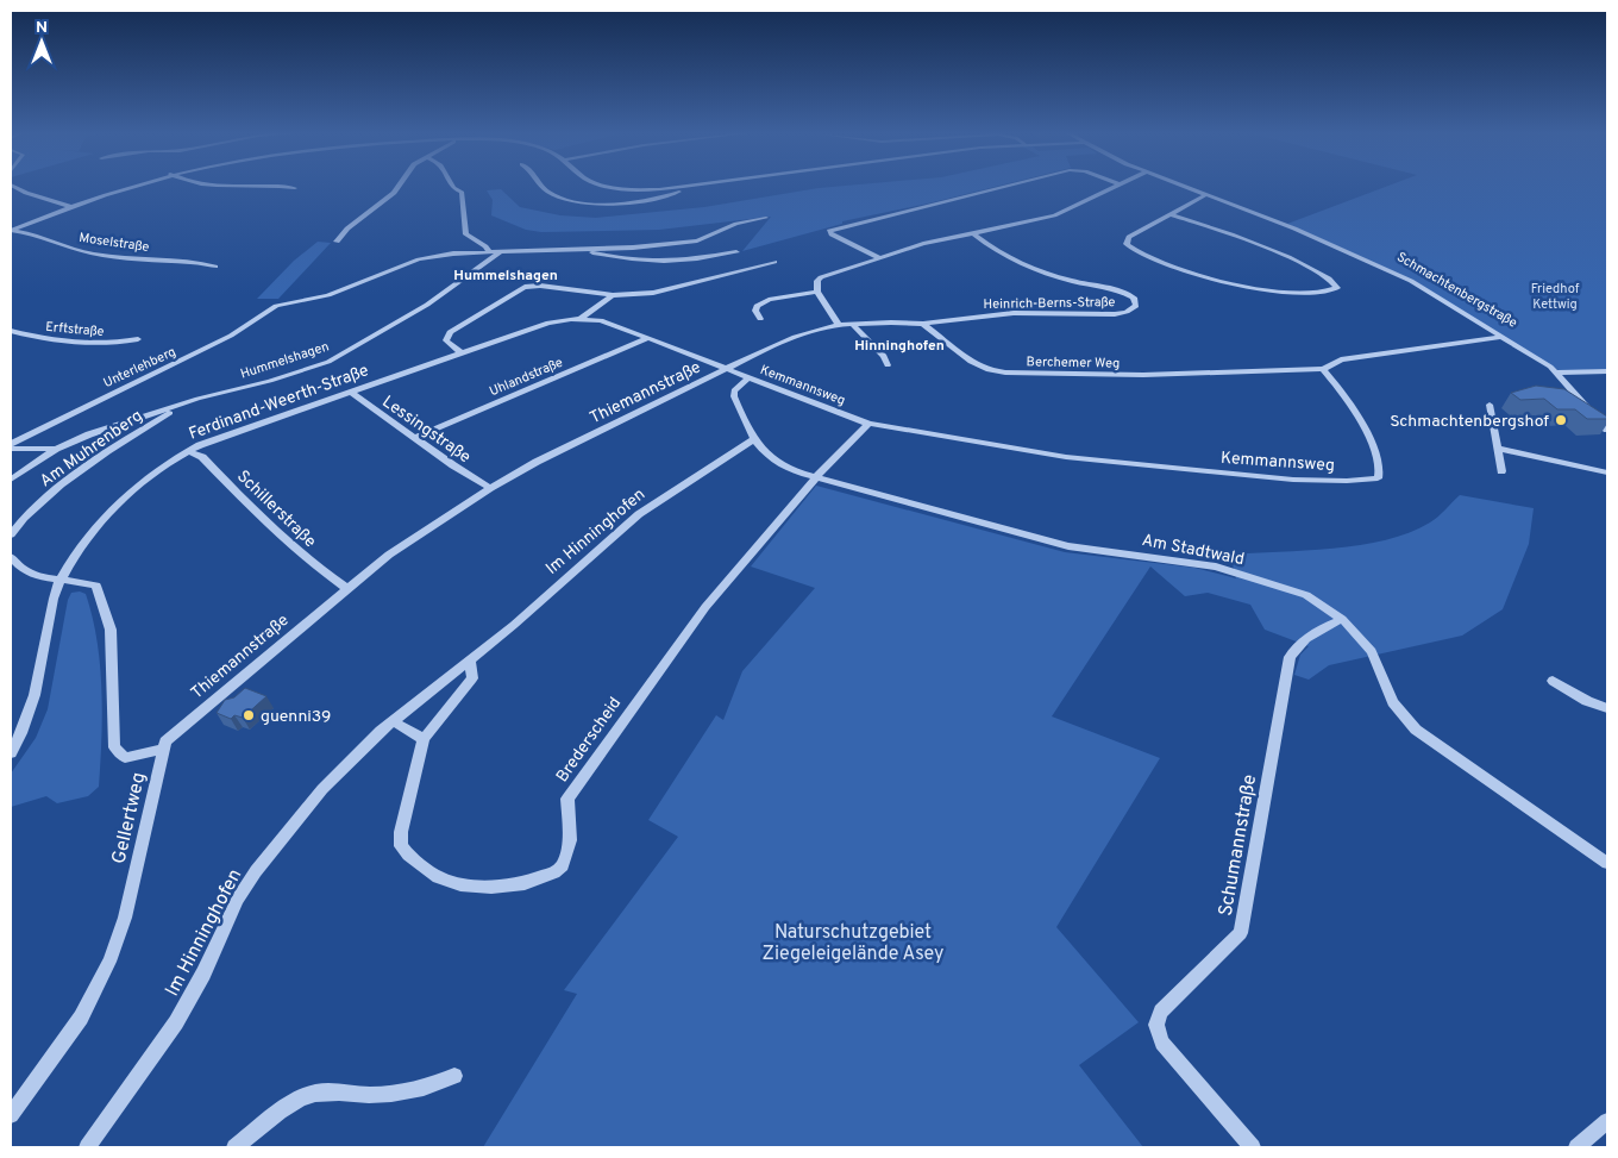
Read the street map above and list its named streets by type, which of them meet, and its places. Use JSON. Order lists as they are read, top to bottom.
{
  "streets": {
    "street": [
      "Moselstraße",
      "Schmachtenbergstraße",
      "Heinrich-Berns-Straße",
      "Erftstraße",
      "Hummelshagen",
      "Berchemer Weg",
      "Unterlehberg",
      "Uhlandstraße",
      "Kemmannsweg",
      "Thiemannstraße",
      "Ferdinand-Weerth-Straße",
      "Lessingstraße",
      "Am Muhrenberg",
      "Schillerstraße",
      "Im Hinninghofen",
      "Am Stadtwald",
      "Brederscheid",
      "Gellertweg",
      "Schumannstraße"
    ]
  },
  "crossings": [
    ["Heinrich-Berns-Straße", "Berchemer Weg"],
    ["Hummelshagen", "Am Muhrenberg"],
    ["Berchemer Weg", "Kemmannsweg"],
    ["Uhlandstraße", "Ferdinand-Weerth-Straße"],
    ["Uhlandstraße", "Lessingstraße"],
    ["Kemmannsweg", "Thiemannstraße"],
    ["Kemmannsweg", "Ferdinand-Weerth-Straße"],
    ["Kemmannsweg", "Am Stadtwald"],
    ["Thiemannstraße", "Ferdinand-Weerth-Straße"],
    ["Thiemannstraße", "Lessingstraße"],
    ["Thiemannstraße", "Schillerstraße"],
    ["Thiemannstraße", "Gellertweg"],
    ["Ferdinand-Weerth-Straße", "Lessingstraße"],
    ["Ferdinand-Weerth-Straße", "Schillerstraße"],
    ["Ferdinand-Weerth-Straße", "Gellertweg"],
    ["Im Hinninghofen", "Am Stadtwald"],
    ["Am Stadtwald", "Brederscheid"],
    ["Am Stadtwald", "Schumannstraße"]
  ],
  "districts": ["Hummelshagen", "Hinninghofen"],
  "parks": ["Friedhof Kettwig", "Naturschutzgebiet Ziegeleigelände Asey"],
  "places": ["Schmachtenbergshof", "guenni39"],
  "north": "top"
}
